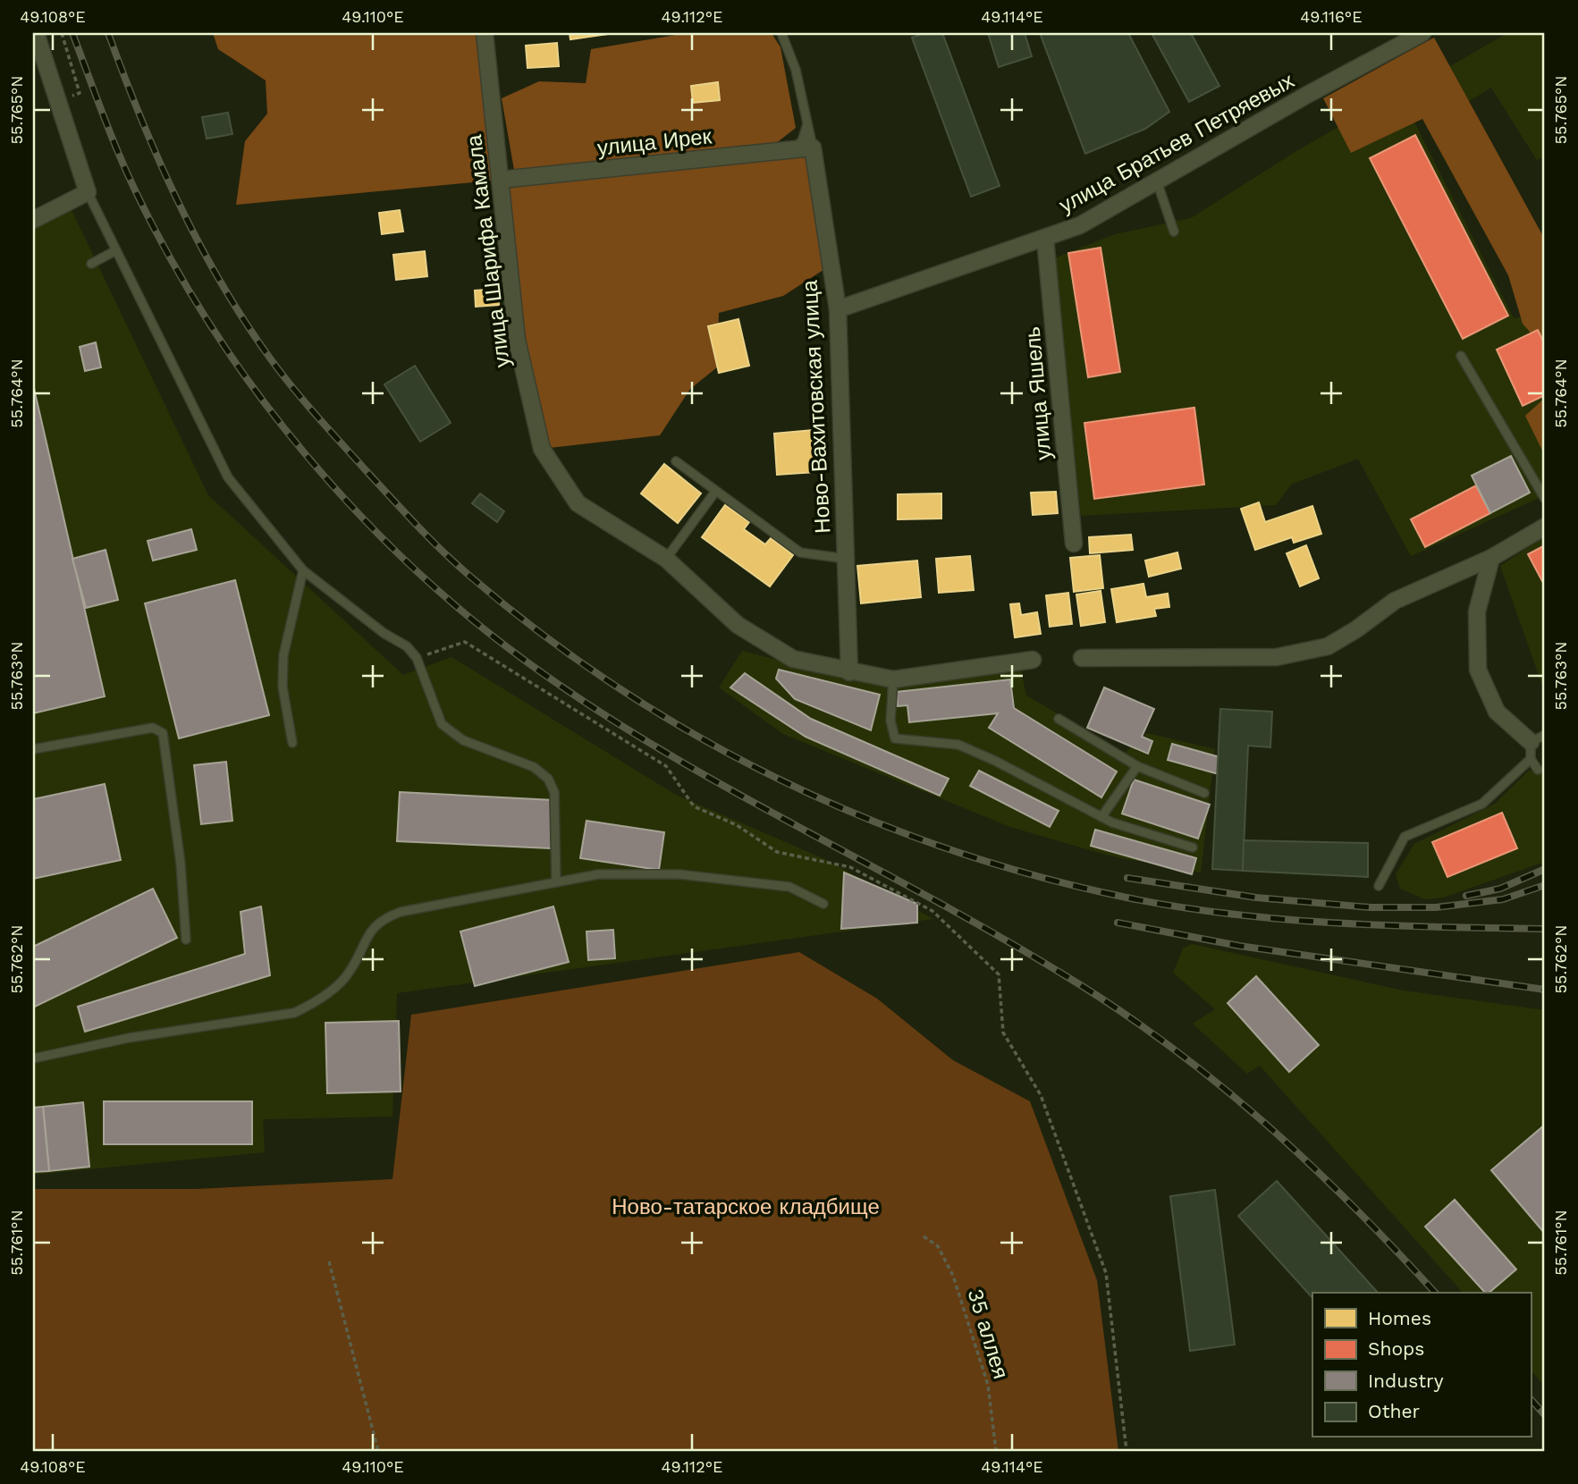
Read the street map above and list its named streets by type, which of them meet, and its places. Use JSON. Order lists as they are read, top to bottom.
{
  "streets": {
    "street": [
      "улица Ирек",
      "улица Братьев Петряевых",
      "улица Шарифа Камала",
      "улица Яшель",
      "Ново-Вахитовская улица"
    ],
    "path": ["35 аллея"]
  },
  "crossings": [
    ["улица Ирек", "улица Шарифа Камала"],
    ["улица Ирек", "Ново-Вахитовская улица"],
    ["улица Братьев Петряевых", "улица Яшель"],
    ["улица Братьев Петряевых", "Ново-Вахитовская улица"],
    ["улица Шарифа Камала", "Ново-Вахитовская улица"]
  ],
  "parks": ["Ново-татарское кладбище"],
  "legend": [
    "Homes",
    "Shops",
    "Industry",
    "Other"
  ],
  "coordinates": [
    "49.108°E",
    "49.110°E",
    "49.112°E",
    "49.114°E",
    "49.116°E",
    "55.765°N",
    "55.764°N",
    "55.763°N",
    "55.762°N",
    "55.761°N"
  ]
}
